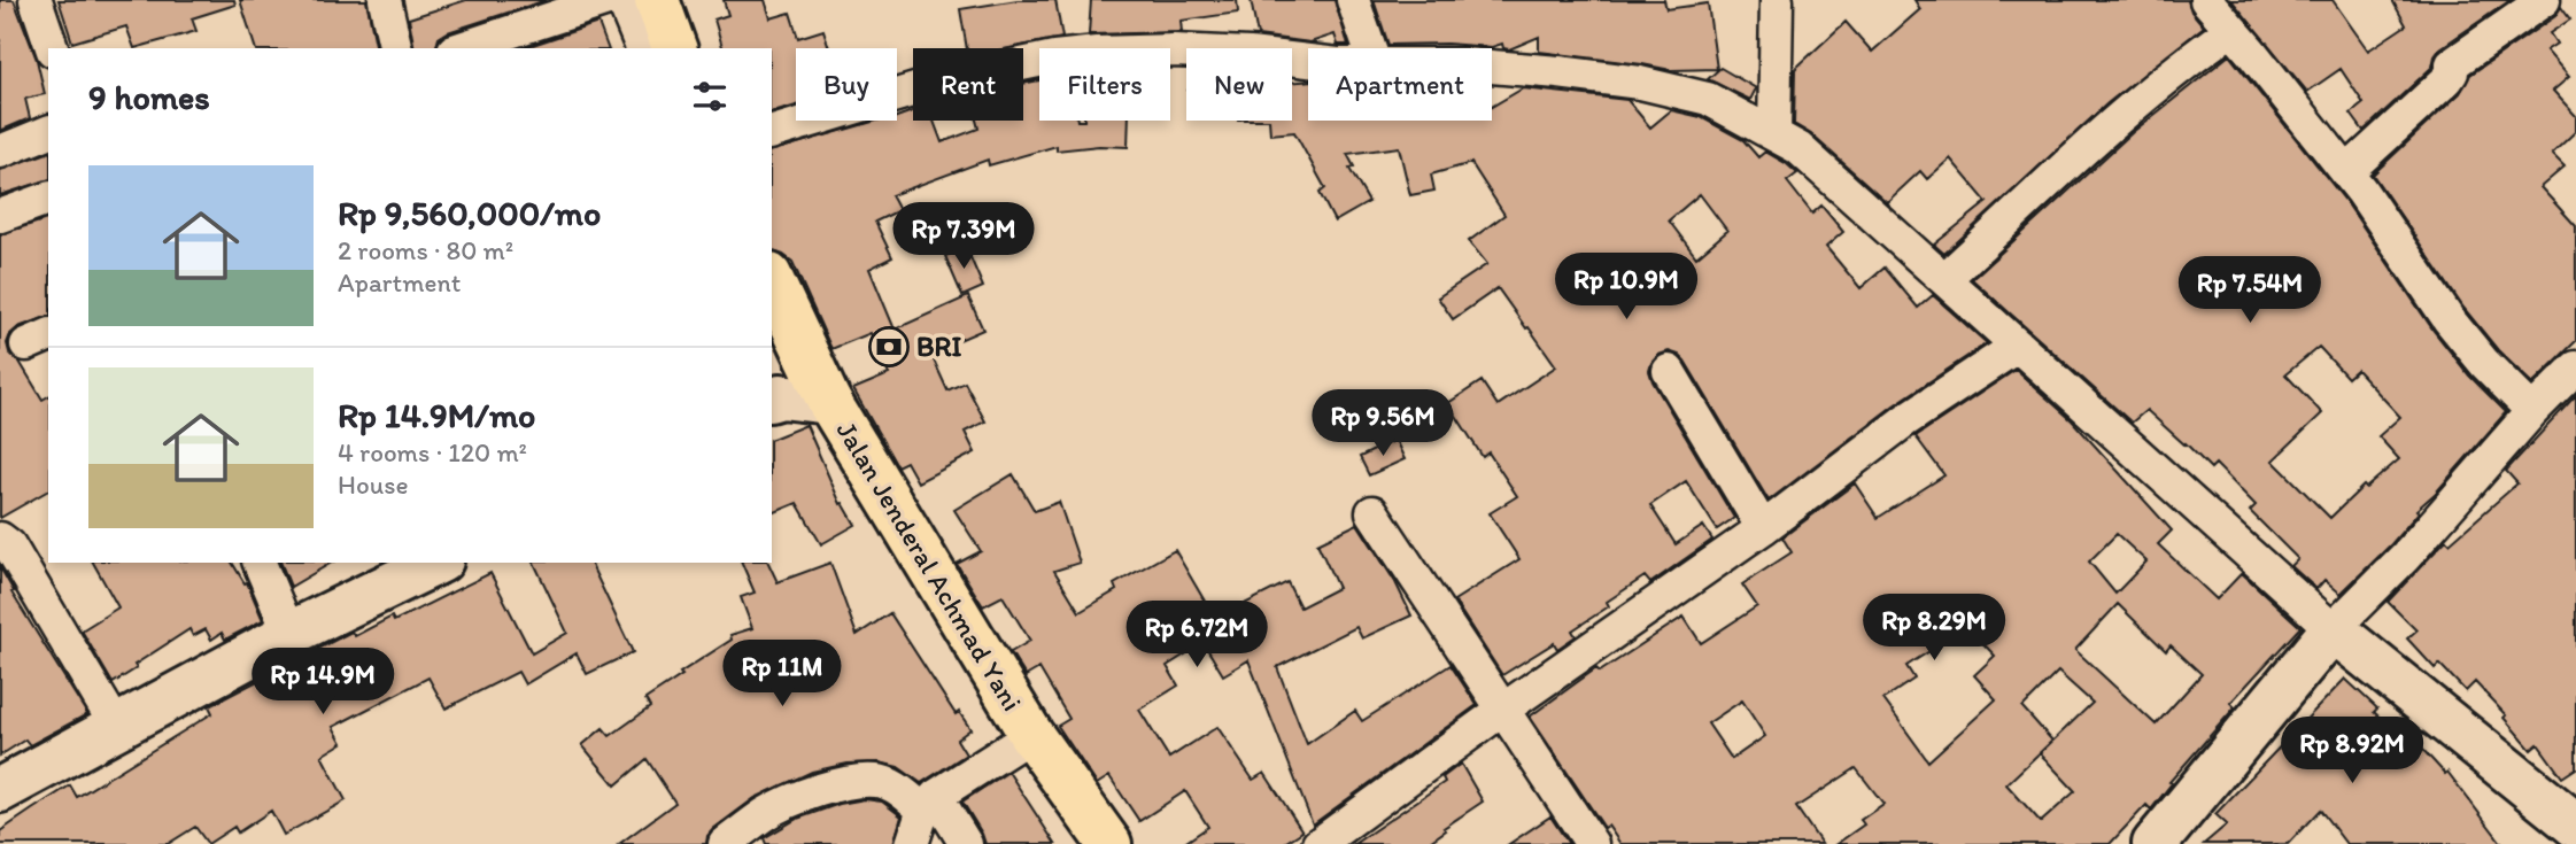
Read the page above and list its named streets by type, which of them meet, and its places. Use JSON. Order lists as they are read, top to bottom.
{
  "streets": {
    "main road": ["Jalan Jenderal Achmad Yani"]
  },
  "places": {
    "bank": ["BRI"]
  },
  "page": {
    "chip": [
      "Buy",
      "Rent",
      "Filters",
      "New",
      "Apartment"
    ],
    "heading": "9 homes",
    "list": [
      {
        "name": "Rp 9,560,000/mo",
        "note": "2 rooms · 80 m² · Apartment"
      },
      {
        "name": "Rp 14.9M/mo",
        "note": "4 rooms · 120 m² · House"
      }
    ],
    "price": [
      "Rp 7.39M",
      "Rp 10.9M",
      "Rp 7.54M",
      "Rp 9.56M",
      "Rp 8.29M",
      "Rp 6.72M",
      "Rp 11M",
      "Rp 14.9M",
      "Rp 8.92M"
    ]
  }
}
